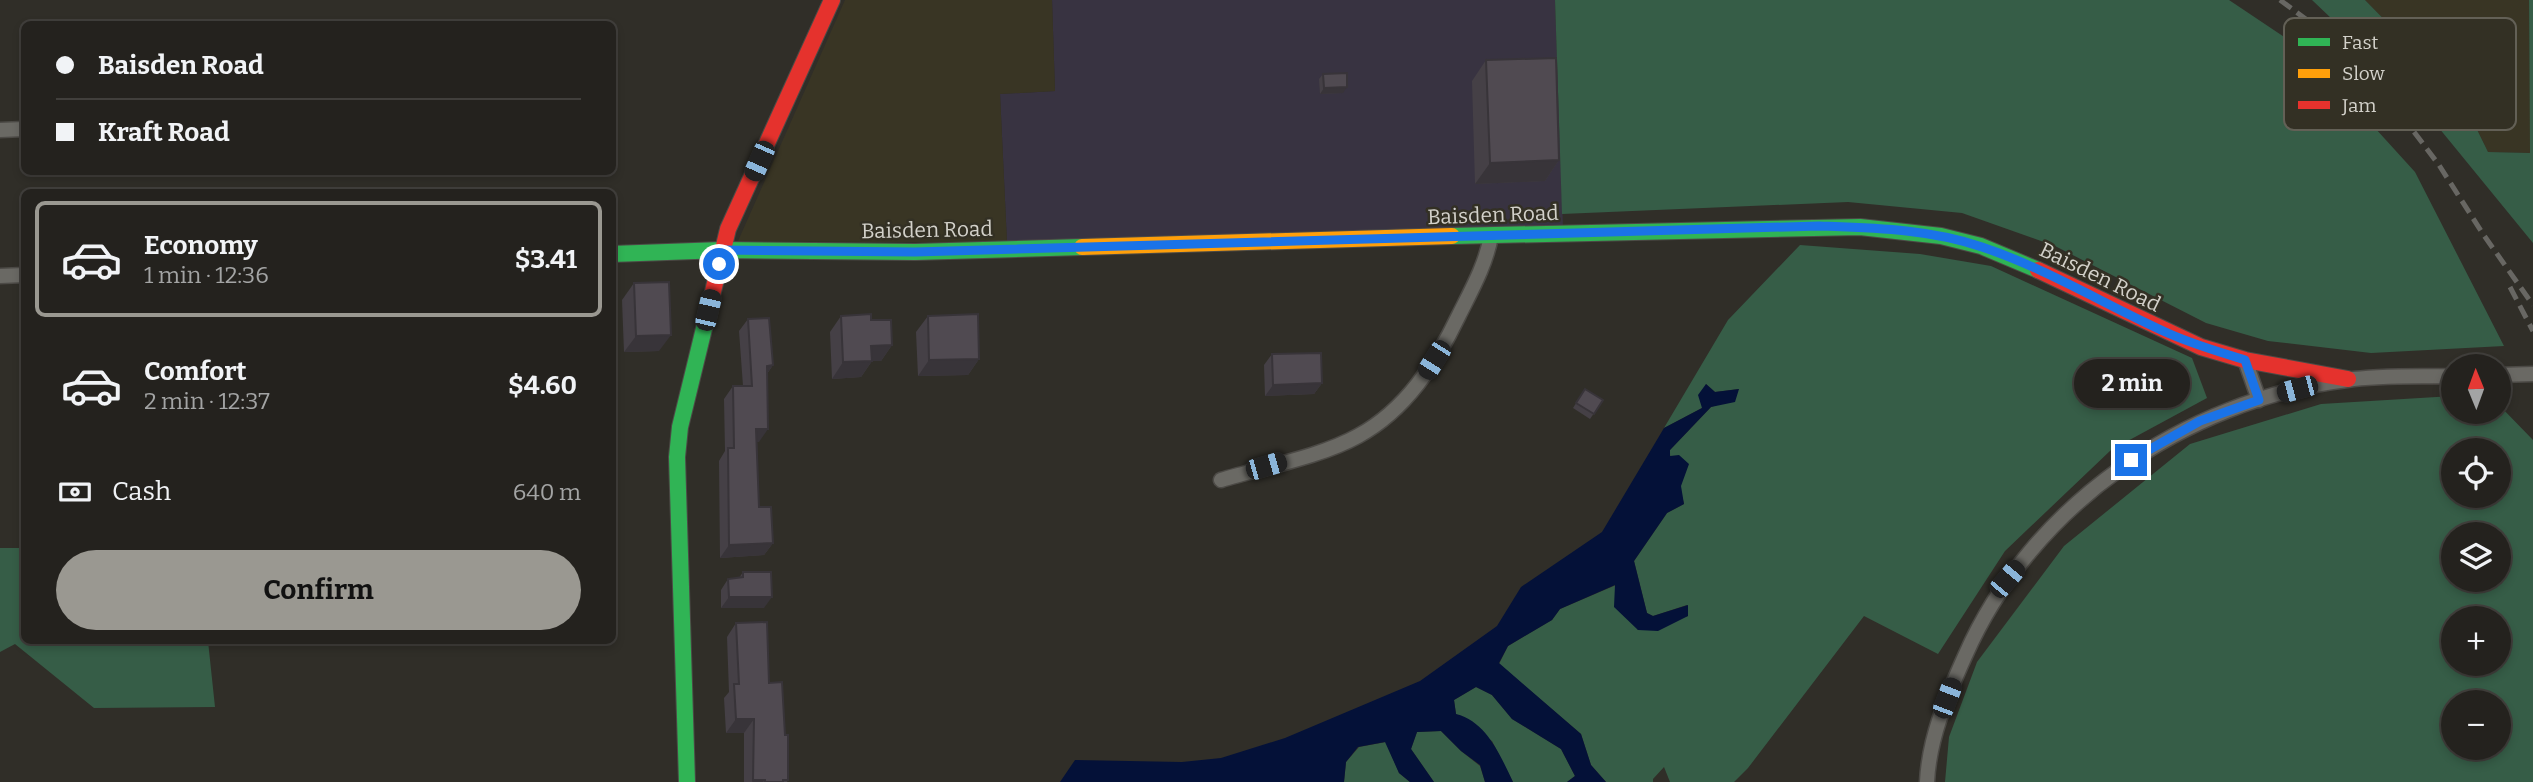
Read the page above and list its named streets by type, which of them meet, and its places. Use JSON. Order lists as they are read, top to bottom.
{
  "streets": {
    "street": ["Baisden Road"]
  },
  "legend": ["Fast", "Slow", "Jam"],
  "north": "top",
  "page": {
    "banner": ["Baisden Road", "Kraft Road"],
    "list": [
      {
        "name": "Economy",
        "note": "1 min · 12:36",
        "value": "$3.41"
      },
      {
        "name": "Comfort",
        "note": "2 min · 12:37",
        "value": "$4.60"
      }
    ],
    "map_buttons": ["+", "−"],
    "bubble": "2 min",
    "pay": ["Cash", "640 m"],
    "buttons": "Confirm"
  }
}
